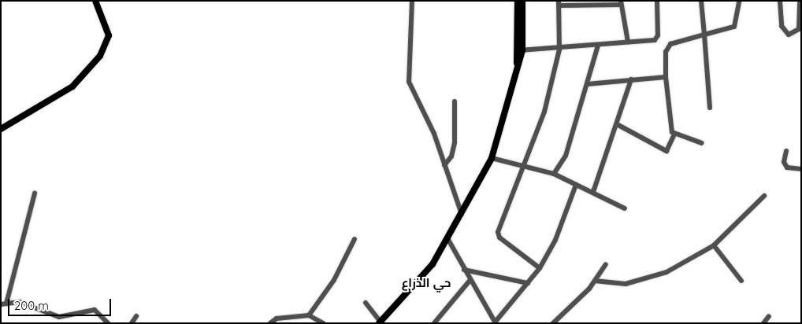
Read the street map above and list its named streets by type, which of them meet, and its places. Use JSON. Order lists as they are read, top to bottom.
{
  "districts": ["حي الذراع"],
  "scale_bar": "200 m"
}
